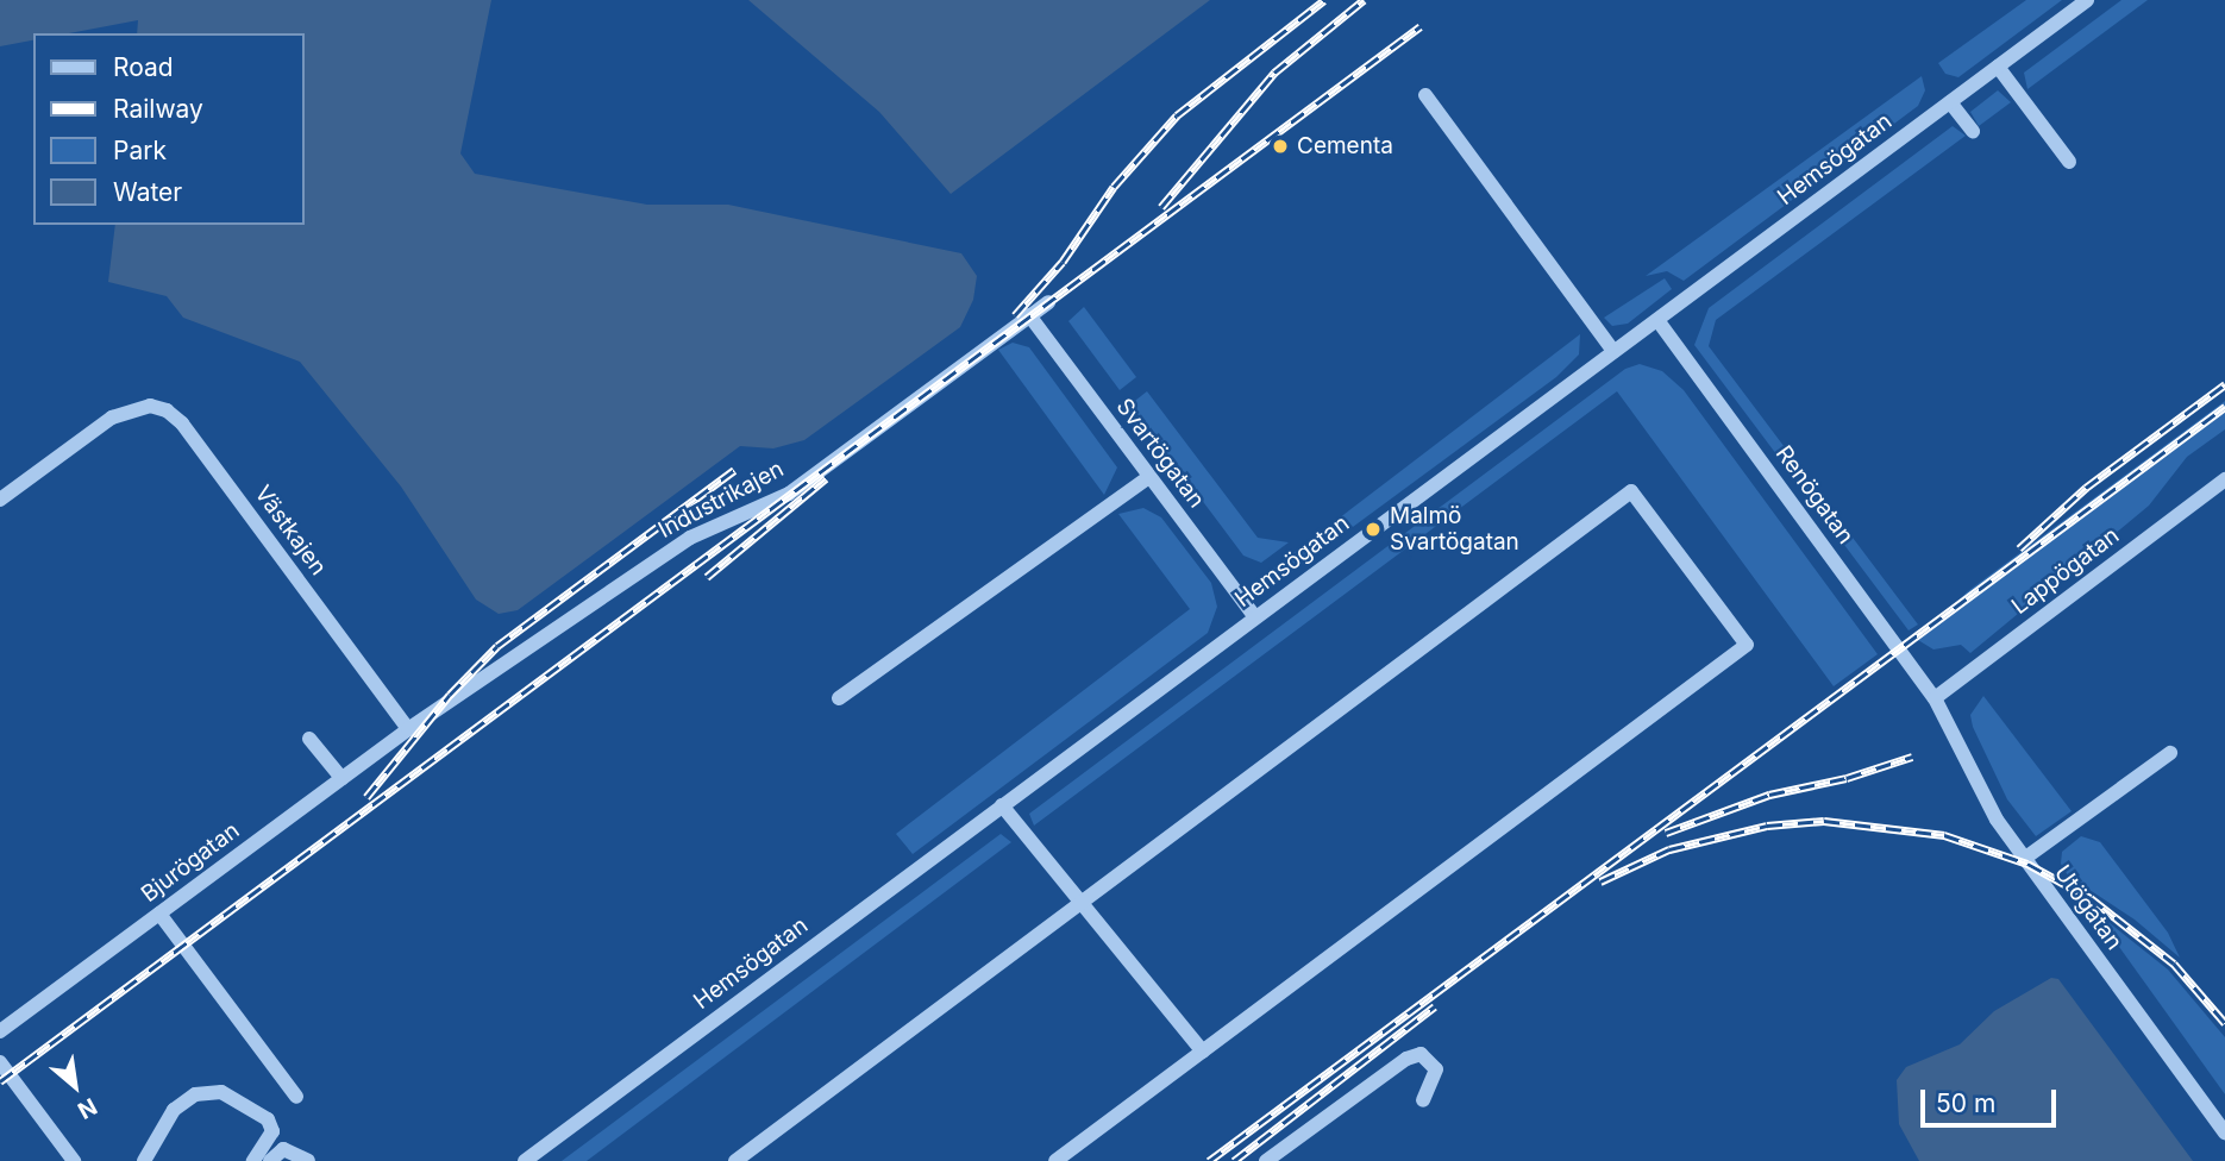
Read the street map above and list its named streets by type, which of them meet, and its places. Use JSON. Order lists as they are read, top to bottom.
{
  "streets": {
    "street": [
      "Hemsögatan",
      "Svartögatan",
      "Renögatan",
      "Industrikajen",
      "Västkajen",
      "Lappögatan",
      "Bjurögatan",
      "Utögatan"
    ]
  },
  "crossings": [
    ["Hemsögatan", "Svartögatan"],
    ["Hemsögatan", "Renögatan"],
    ["Svartögatan", "Industrikajen"],
    ["Renögatan", "Lappögatan"],
    ["Renögatan", "Utögatan"],
    ["Industrikajen", "Västkajen"],
    ["Industrikajen", "Bjurögatan"],
    ["Västkajen", "Bjurögatan"],
    ["Lappögatan", "Utögatan"]
  ],
  "places": ["Cementa", "Malmö Svartögatan"],
  "legend": [
    "Road",
    "Railway",
    "Park",
    "Water"
  ],
  "scale_bar": "50 m",
  "north": "bottom right"
}
